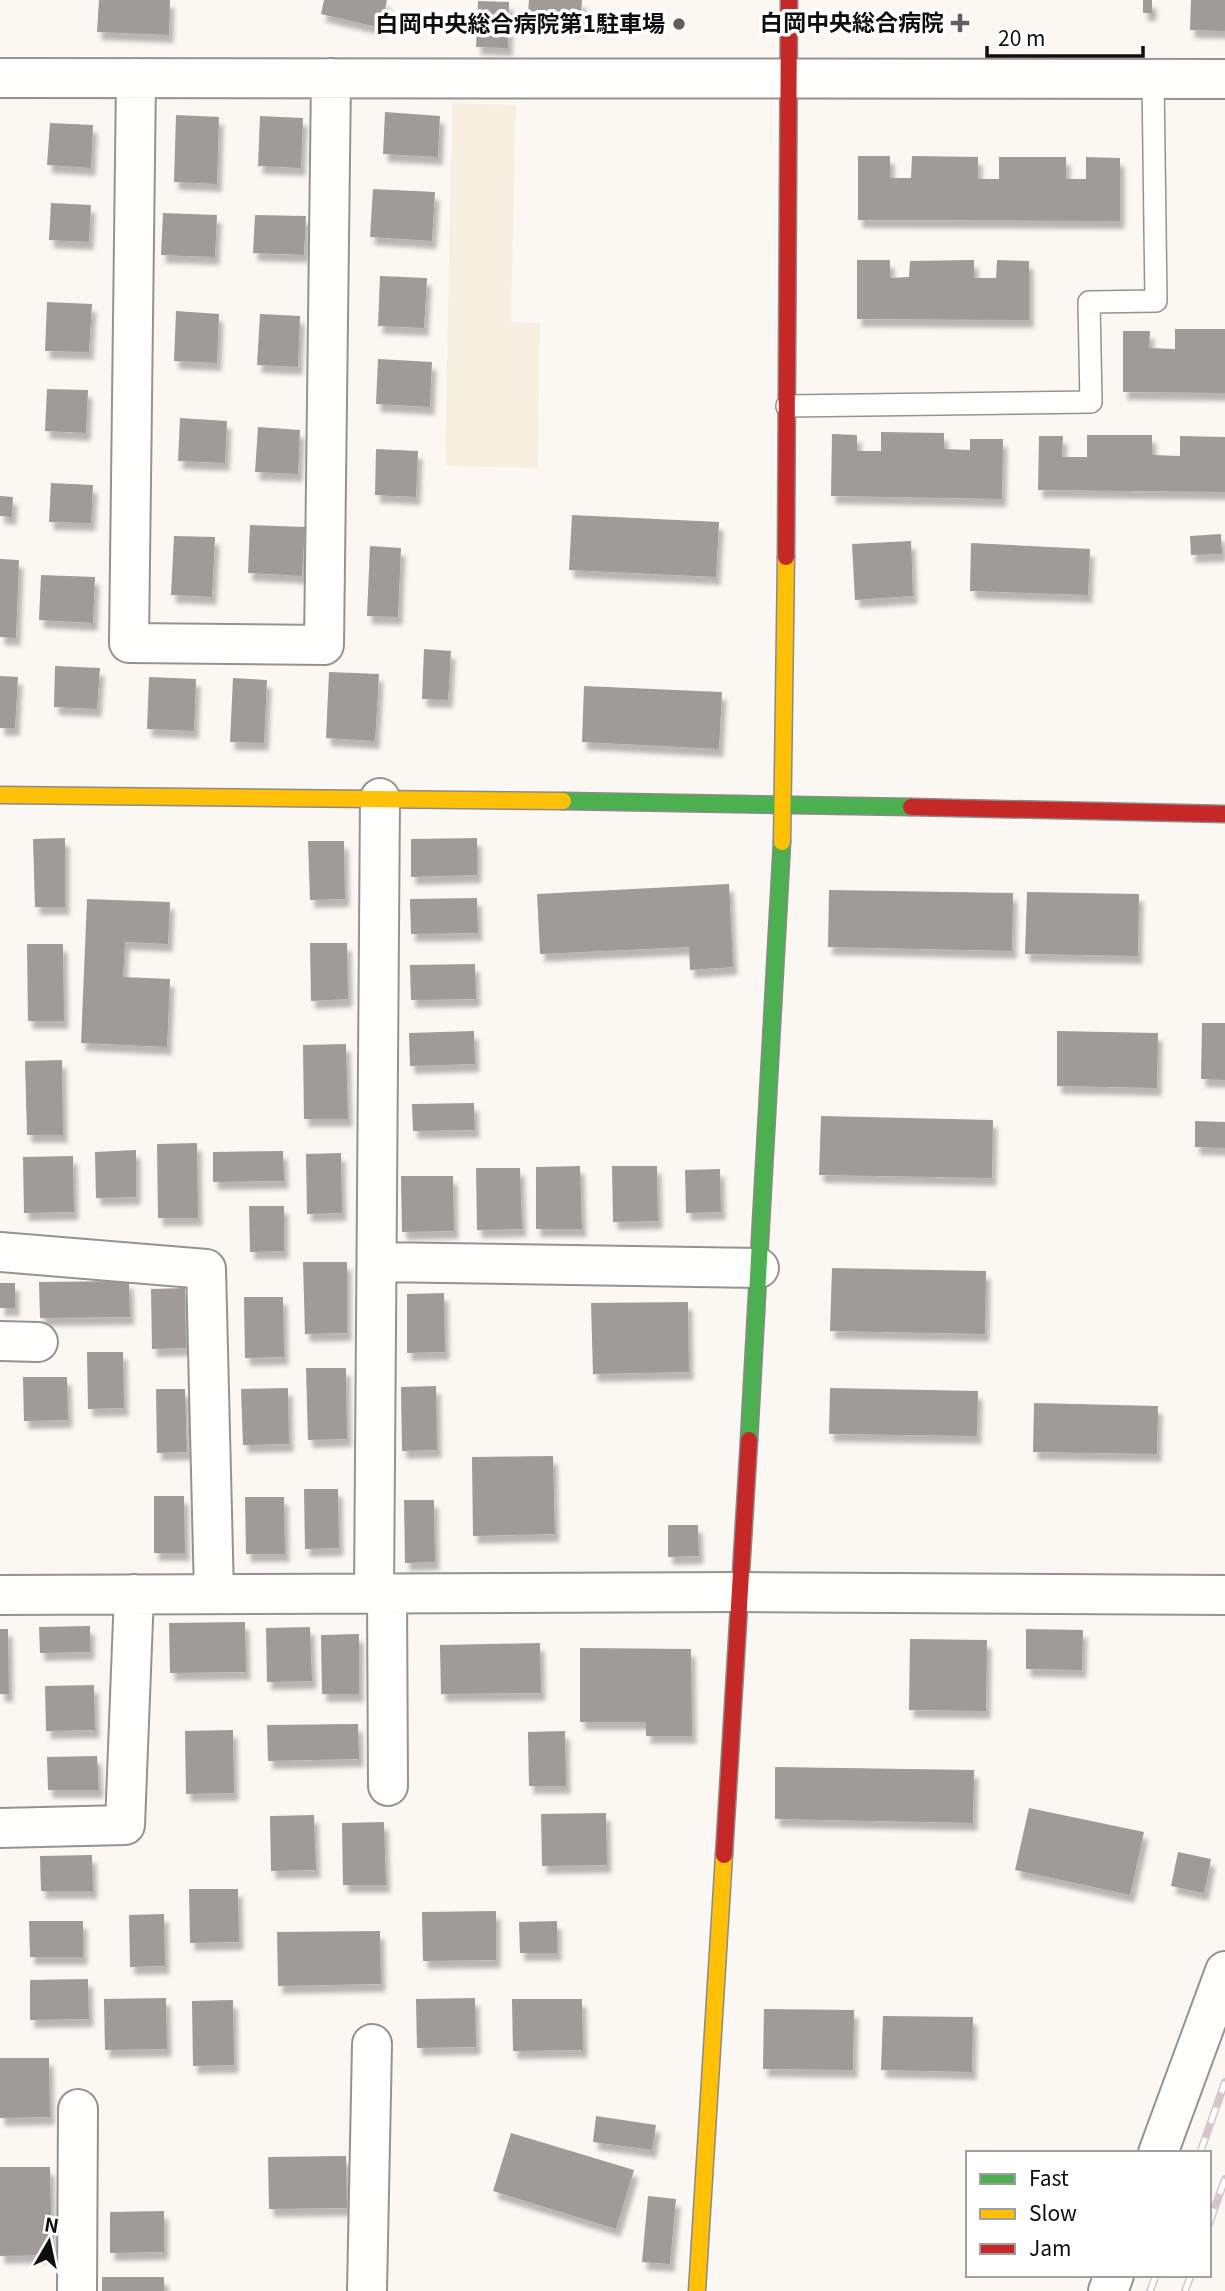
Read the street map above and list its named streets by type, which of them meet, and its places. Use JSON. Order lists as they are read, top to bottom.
{
  "places": {
    "health": ["白岡中央総合病院"],
    "other": ["白岡中央総合病院第1駐車場"]
  },
  "legend": ["Fast", "Slow", "Jam"],
  "scale_bar": "20 m",
  "north": "top"
}
